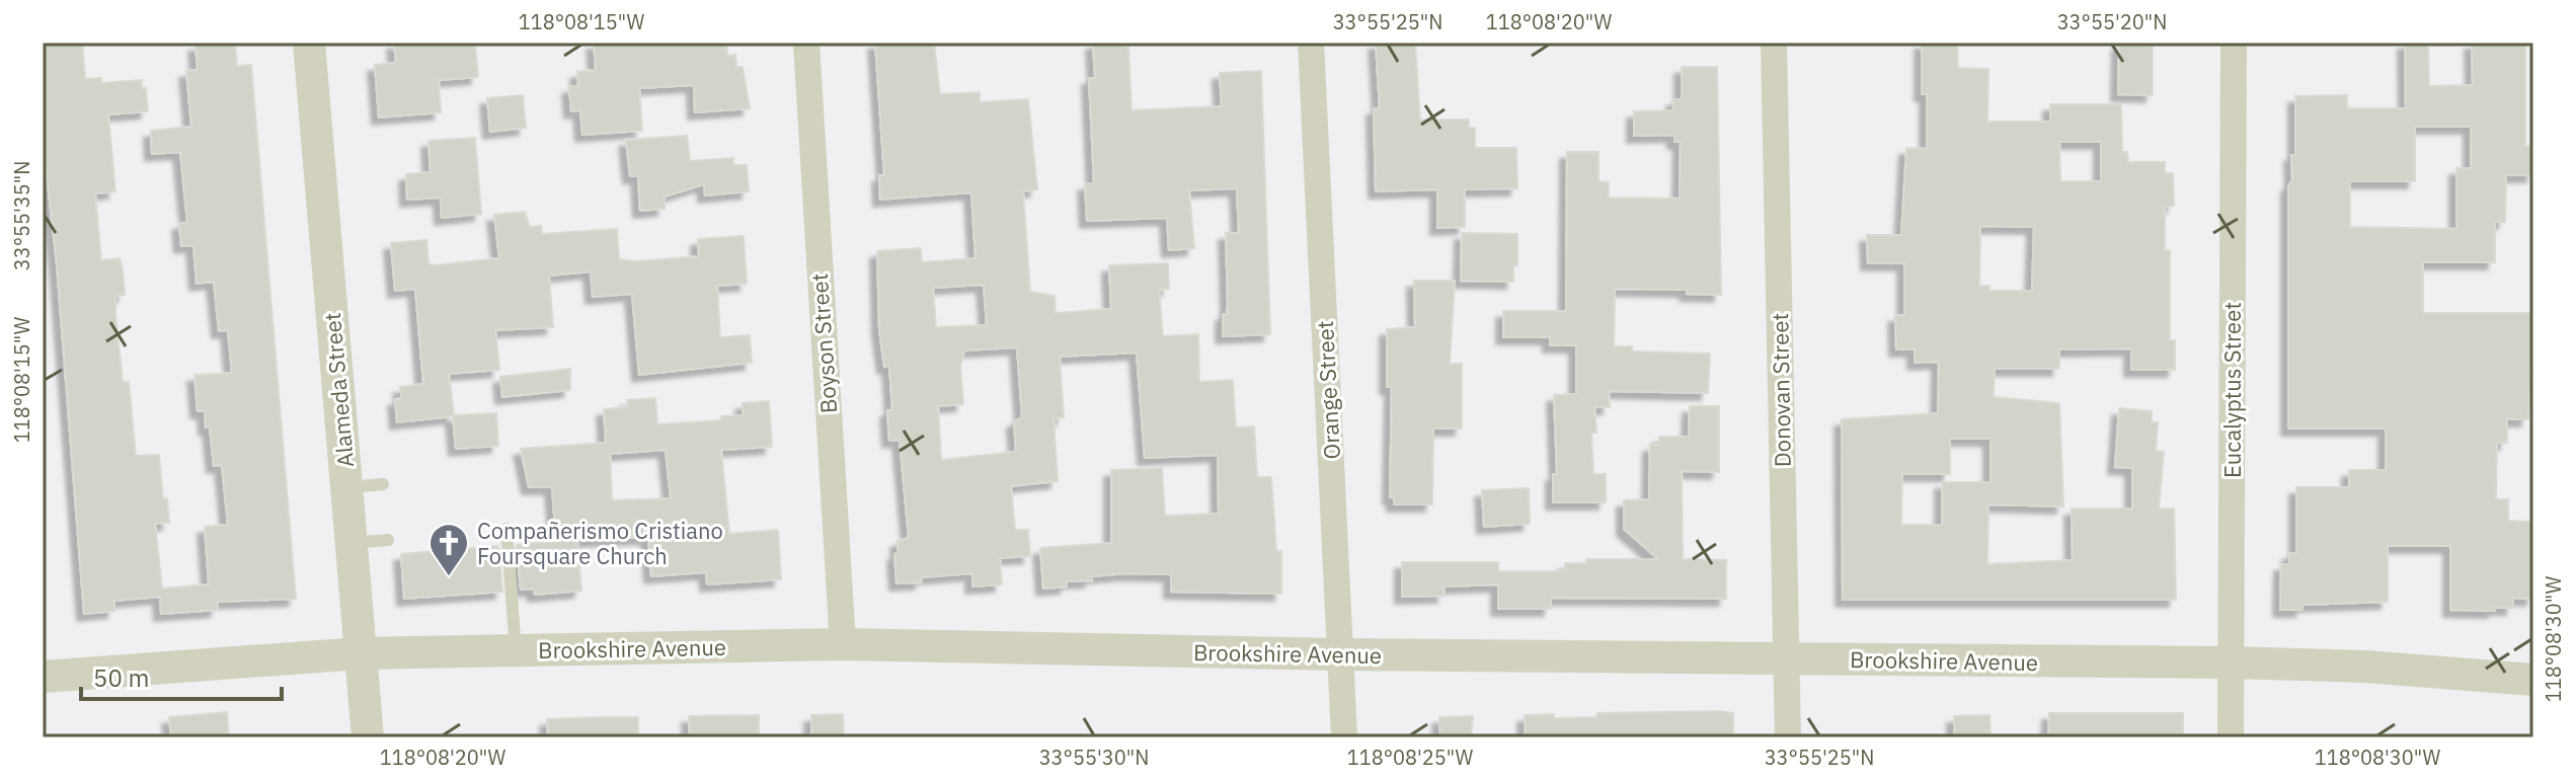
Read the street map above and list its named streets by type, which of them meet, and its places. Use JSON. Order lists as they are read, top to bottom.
{
  "streets": {
    "street": [
      "Boyson Street",
      "Alameda Street",
      "Orange Street",
      "Donovan Street",
      "Eucalyptus Street",
      "Brookshire Avenue"
    ]
  },
  "crossings": [
    ["Boyson Street", "Brookshire Avenue"],
    ["Alameda Street", "Brookshire Avenue"],
    ["Orange Street", "Brookshire Avenue"],
    ["Donovan Street", "Brookshire Avenue"],
    ["Eucalyptus Street", "Brookshire Avenue"]
  ],
  "places": {
    "church": ["Compañerismo Cristiano Foursquare Church"]
  },
  "scale_bar": "50 m",
  "coordinates": [
    "118°08'15\"W",
    "33°55'25\"N",
    "118°08'20\"W",
    "33°55'20\"N",
    "33°55'35\"N",
    "118°08'30\"W",
    "33°55'30\"N",
    "118°08'25\"W"
  ]
}
